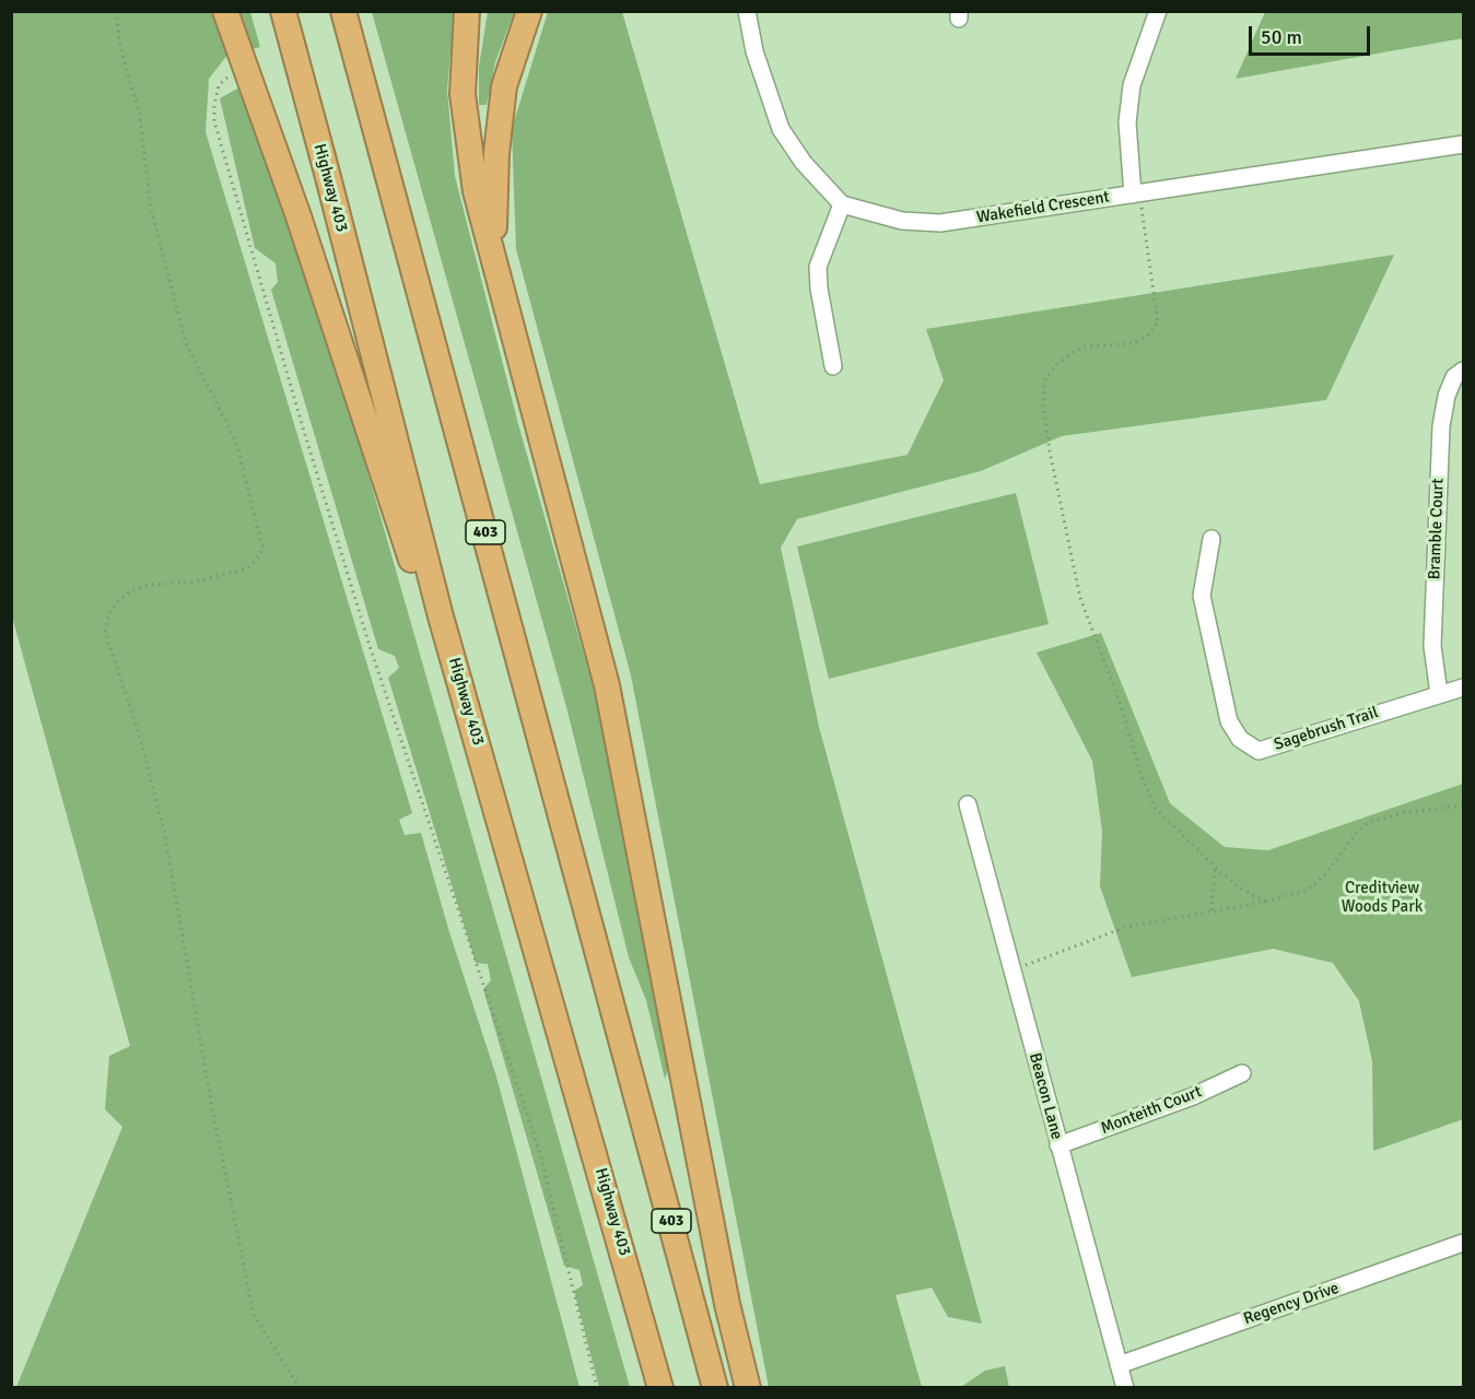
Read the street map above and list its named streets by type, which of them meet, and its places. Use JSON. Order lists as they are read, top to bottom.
{
  "streets": {
    "highway": ["Highway 403", "403"],
    "street": [
      "Wakefield Crescent",
      "Bramble Court",
      "Sagebrush Trail",
      "Beacon Lane",
      "Monteith Court",
      "Regency Drive"
    ]
  },
  "crossings": [
    ["Bramble Court", "Sagebrush Trail"],
    ["Beacon Lane", "Monteith Court"],
    ["Beacon Lane", "Regency Drive"]
  ],
  "parks": ["Creditview Woods Park"],
  "scale_bar": "50 m"
}
